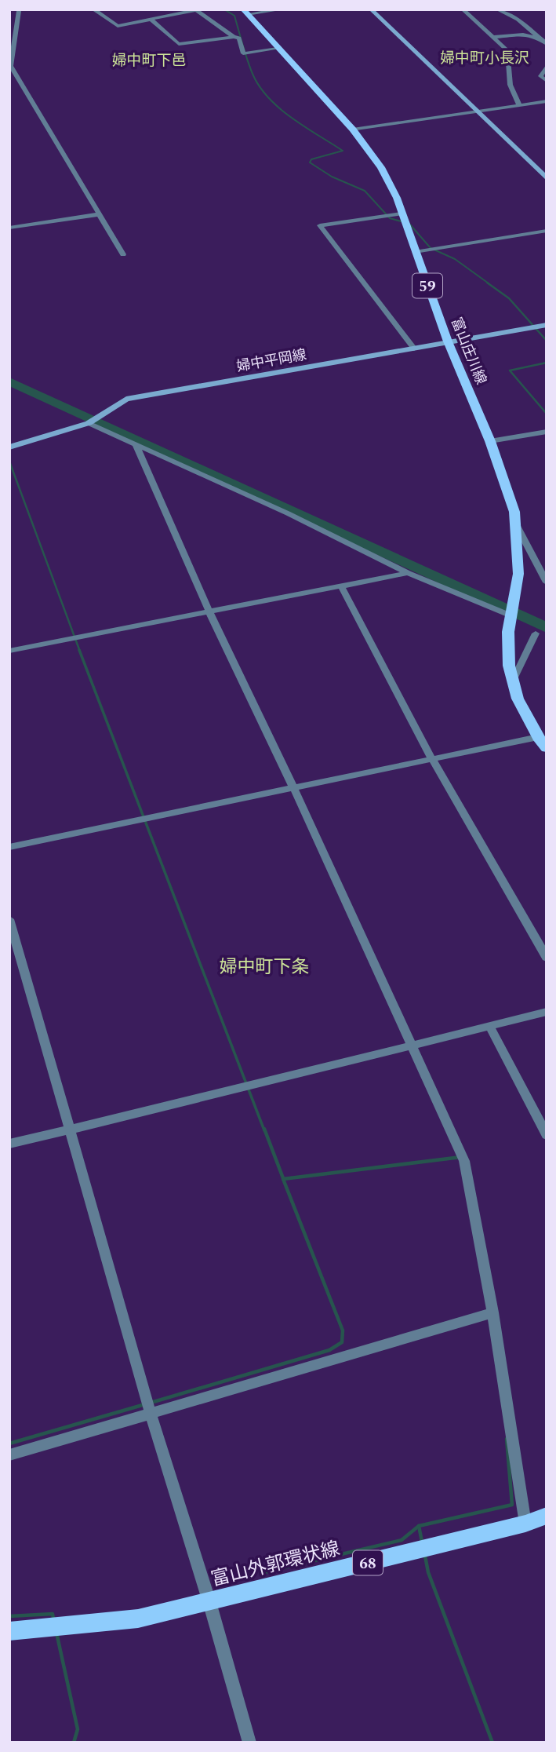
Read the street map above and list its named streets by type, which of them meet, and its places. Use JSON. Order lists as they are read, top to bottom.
{
  "streets": {
    "main road": [
      "59",
      "富山庄川線",
      "婦中平岡線",
      "68",
      "富山外郭環状線"
    ]
  },
  "crossings": [
    ["富山庄川線", "婦中平岡線"]
  ],
  "districts": ["婦中町小長沢", "婦中町下邑", "婦中町下条"]
}
